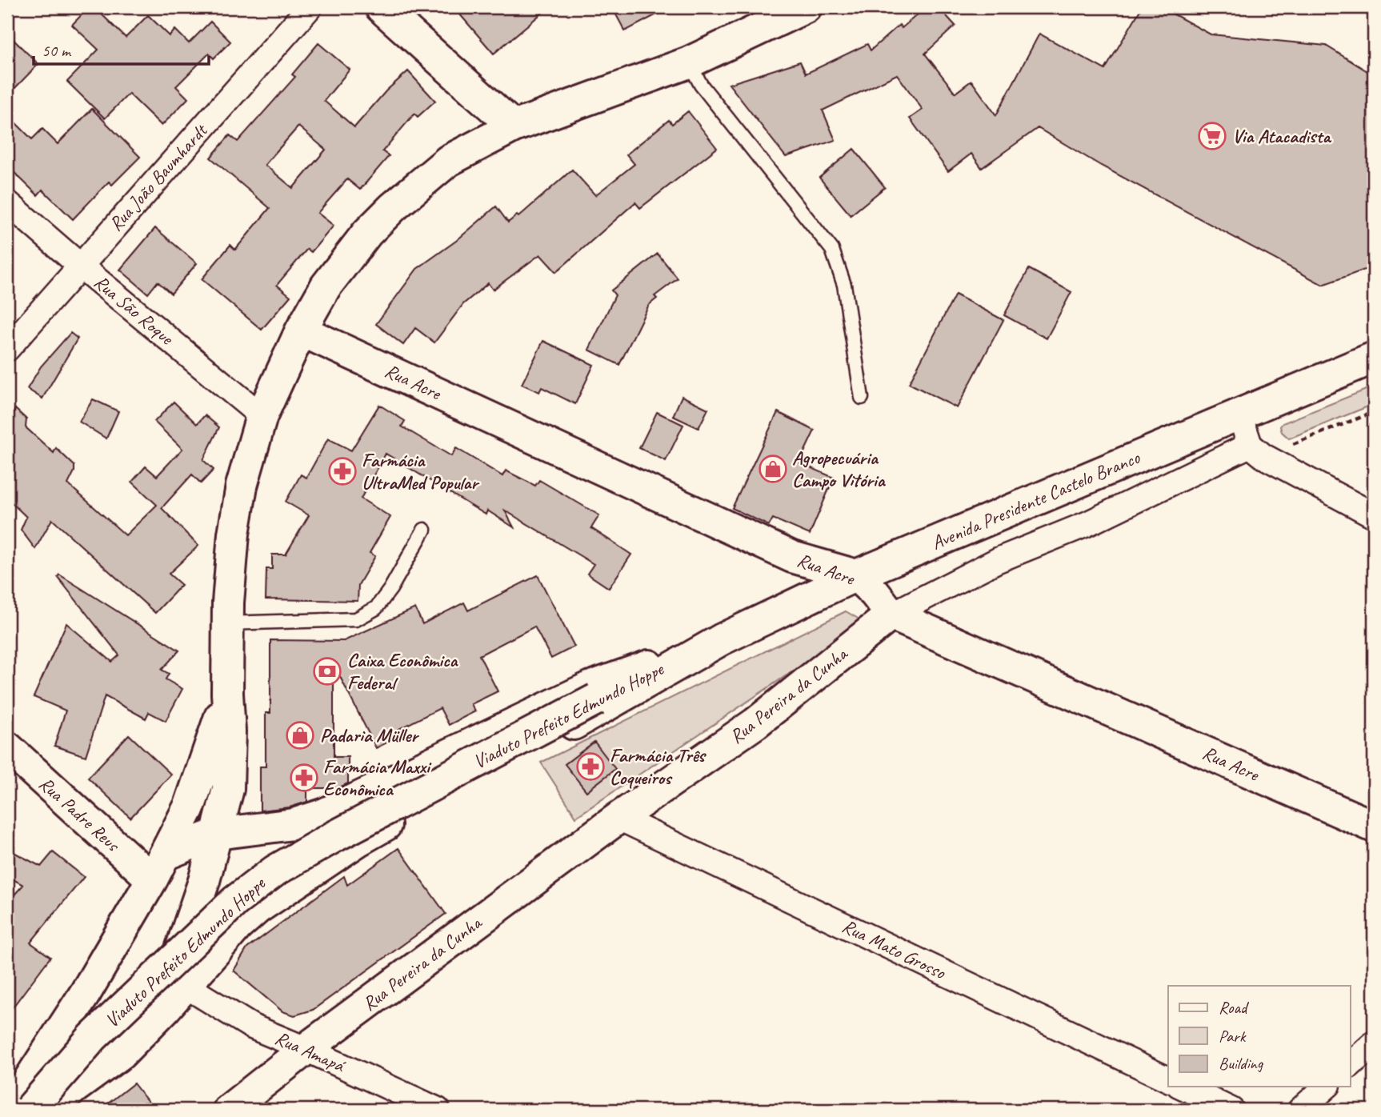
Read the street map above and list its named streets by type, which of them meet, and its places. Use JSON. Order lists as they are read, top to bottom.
{
  "streets": {
    "main road": [
      "Rua Acre",
      "Avenida Presidente Castelo Branco",
      "Rua Pereira da Cunha",
      "Viaduto Prefeito Edmundo Hoppe",
      "Rua Padre Reus"
    ],
    "street": [
      "Rua João Baumhardt",
      "Rua São Roque",
      "Rua Mato Grosso",
      "Rua Amapá"
    ]
  },
  "crossings": [
    ["Rua João Baumhardt", "Rua São Roque"],
    ["Rua Acre", "Avenida Presidente Castelo Branco"],
    ["Rua Acre", "Rua Pereira da Cunha"],
    ["Avenida Presidente Castelo Branco", "Viaduto Prefeito Edmundo Hoppe"],
    ["Avenida Presidente Castelo Branco", "Rua Padre Reus"],
    ["Avenida Presidente Castelo Branco", "Rua Amapá"],
    ["Rua Pereira da Cunha", "Rua Mato Grosso"],
    ["Rua Pereira da Cunha", "Rua Amapá"]
  ],
  "places": {
    "supermarket": ["Via Atacadista"],
    "shop": ["Agropecuária Campo Vitória", "Padaria Müller"],
    "pharmacy": ["Farmácia UltraMed Popular", "Farmácia Três Coqueiros", "Farmácia Maxxi Econômica"],
    "bank": ["Caixa Econômica Federal"]
  },
  "legend": ["Road", "Park", "Building"],
  "scale_bar": "50 m"
}
